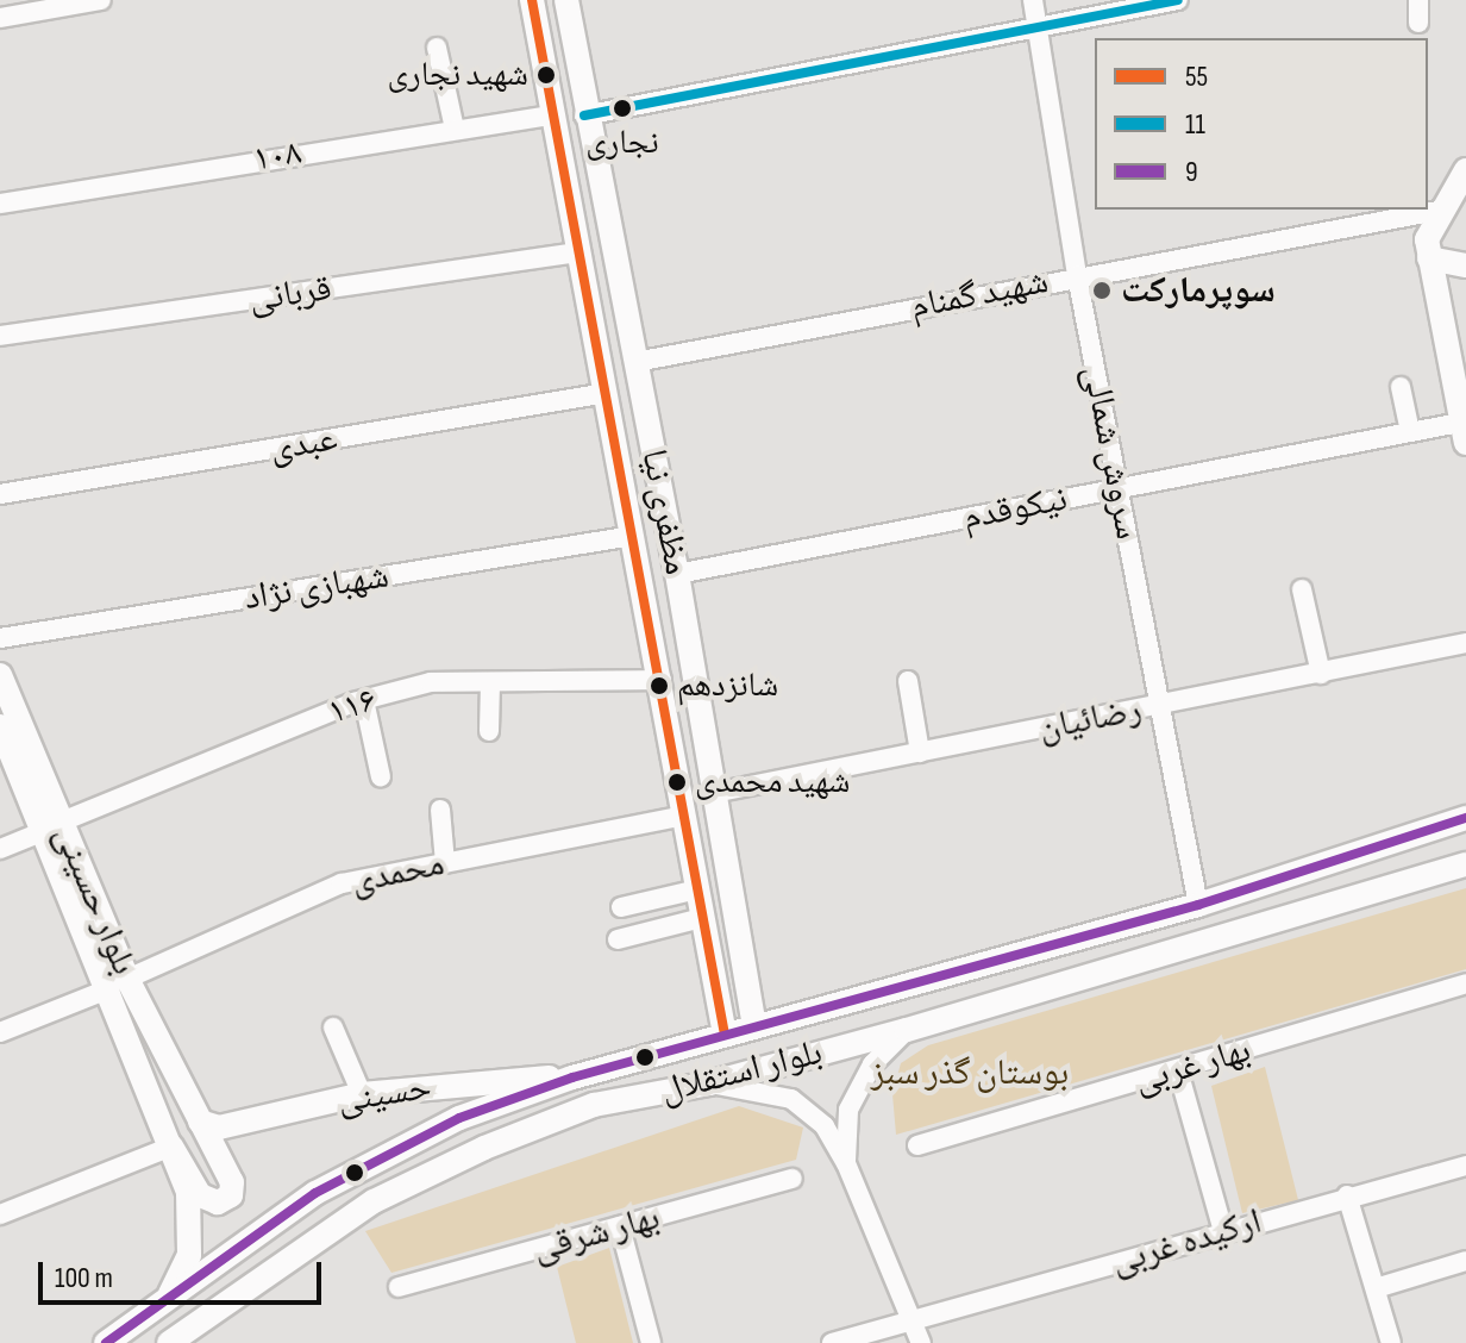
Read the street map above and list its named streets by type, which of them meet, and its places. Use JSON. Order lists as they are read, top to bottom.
{
  "streets": {
    "main road": [
      "مظفری نیا",
      "بلوار حسینی",
      "بلوار استقلال",
      "حسینی"
    ],
    "street": [
      "۱۰۸",
      "قربانی",
      "شهید گمنام",
      "عبدی",
      "سروش شمالی",
      "نیکوقدم",
      "شهبازی نژاد",
      "۱۱۶",
      "رضائیان",
      "محمدی",
      "بهار غربی",
      "بهار شرقی",
      "ارکیده غربی"
    ]
  },
  "crossings": [
    ["۱۰۸", "مظفری نیا"],
    ["قربانی", "مظفری نیا"],
    ["شهید گمنام", "سروش شمالی"],
    ["شهید گمنام", "مظفری نیا"],
    ["عبدی", "مظفری نیا"],
    ["سروش شمالی", "نیکوقدم"],
    ["سروش شمالی", "رضائیان"],
    ["سروش شمالی", "بلوار استقلال"],
    ["نیکوقدم", "مظفری نیا"],
    ["مظفری نیا", "شهبازی نژاد"],
    ["مظفری نیا", "۱۱۶"],
    ["مظفری نیا", "رضائیان"],
    ["مظفری نیا", "محمدی"],
    ["مظفری نیا", "بلوار استقلال"],
    ["۱۱۶", "بلوار حسینی"],
    ["محمدی", "بلوار حسینی"],
    ["بلوار حسینی", "حسینی"],
    ["بلوار استقلال", "حسینی"]
  ],
  "parks": ["بوستان گذر سبز"],
  "places": [
    "شهید نجاری",
    "نجاری",
    "سوپرمارکت",
    "شانزدهم",
    "شهید محمدی"
  ],
  "lines": ["transit line 55", "transit line 11", "transit line 9"],
  "legend": ["55", "11", "9"],
  "scale_bar": "100 m"
}
